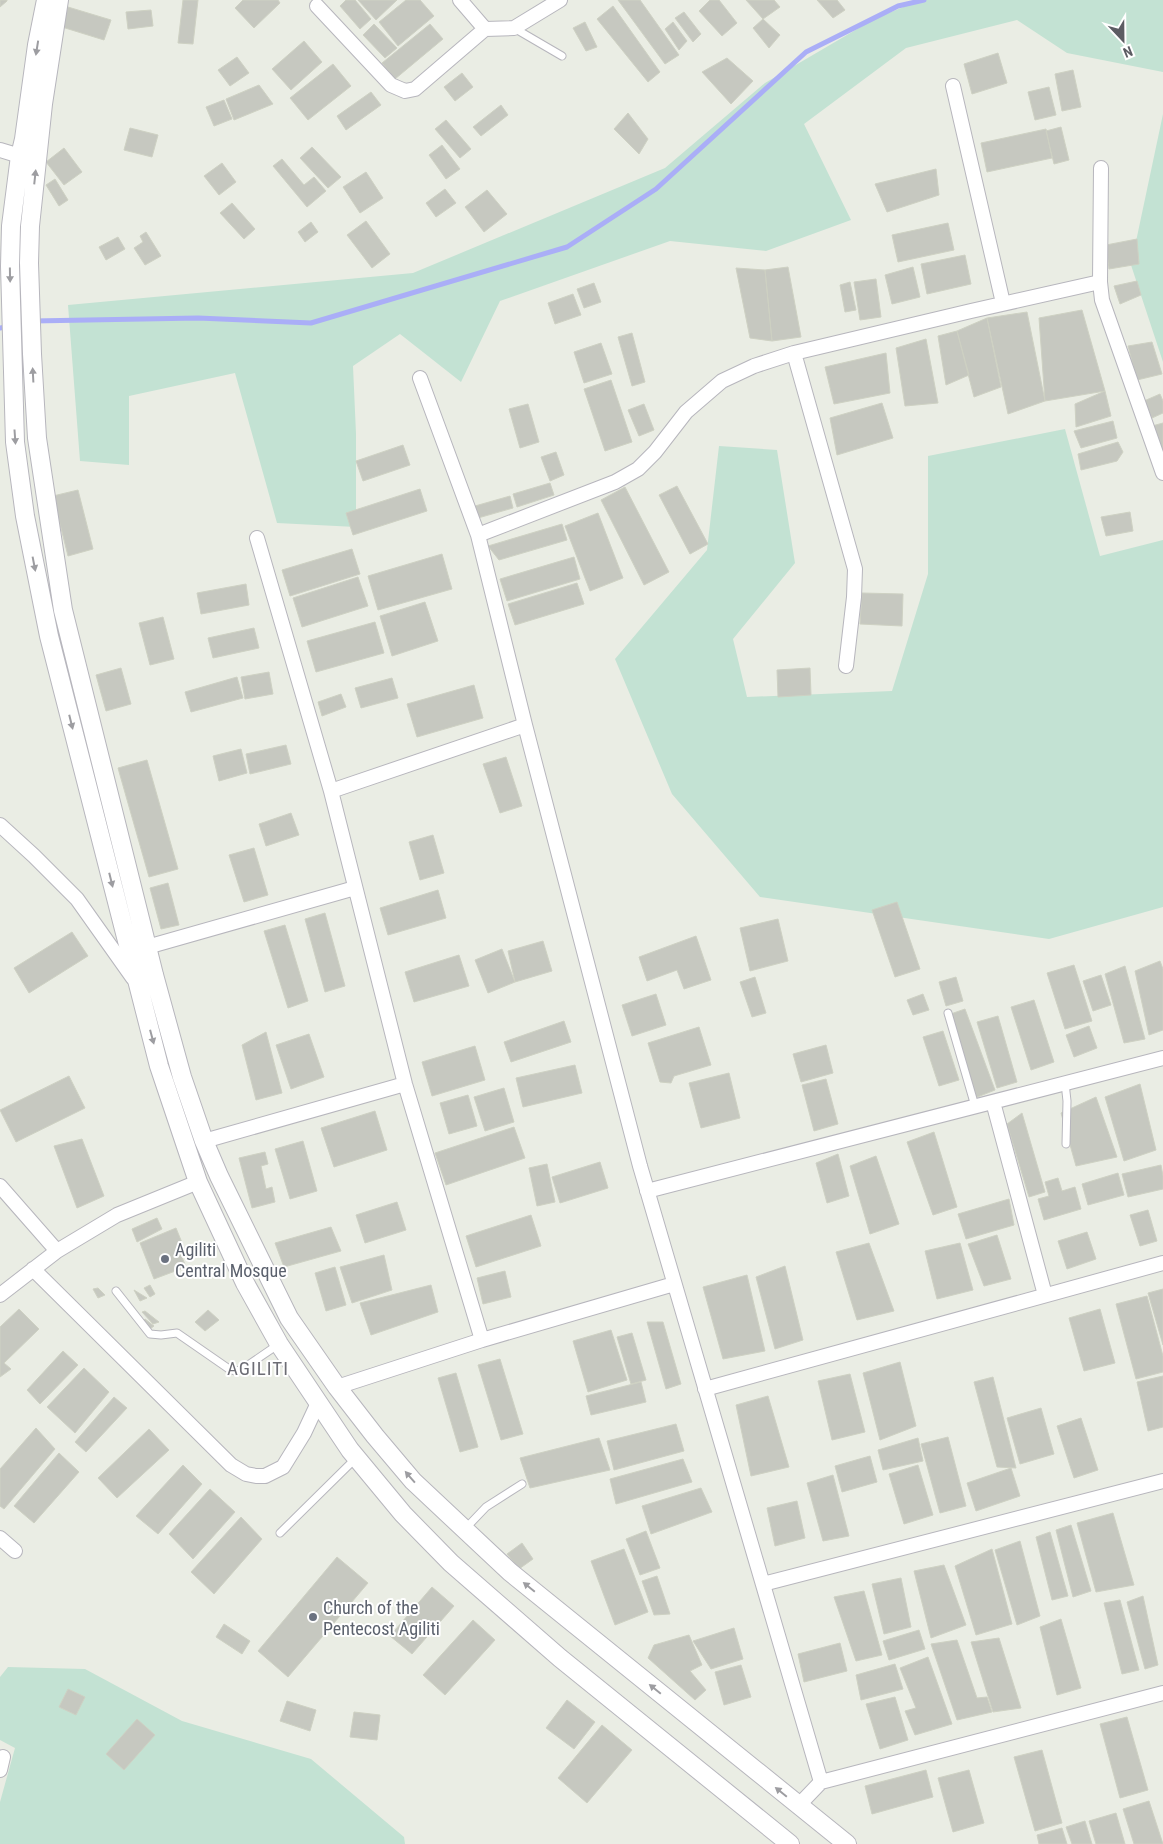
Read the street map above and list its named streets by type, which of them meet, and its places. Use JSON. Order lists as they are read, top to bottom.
{
  "districts": ["AGILITI"],
  "places": ["Agiliti Central Mosque", "Church of the Pentecost Agiliti"],
  "north": "bottom"
}
